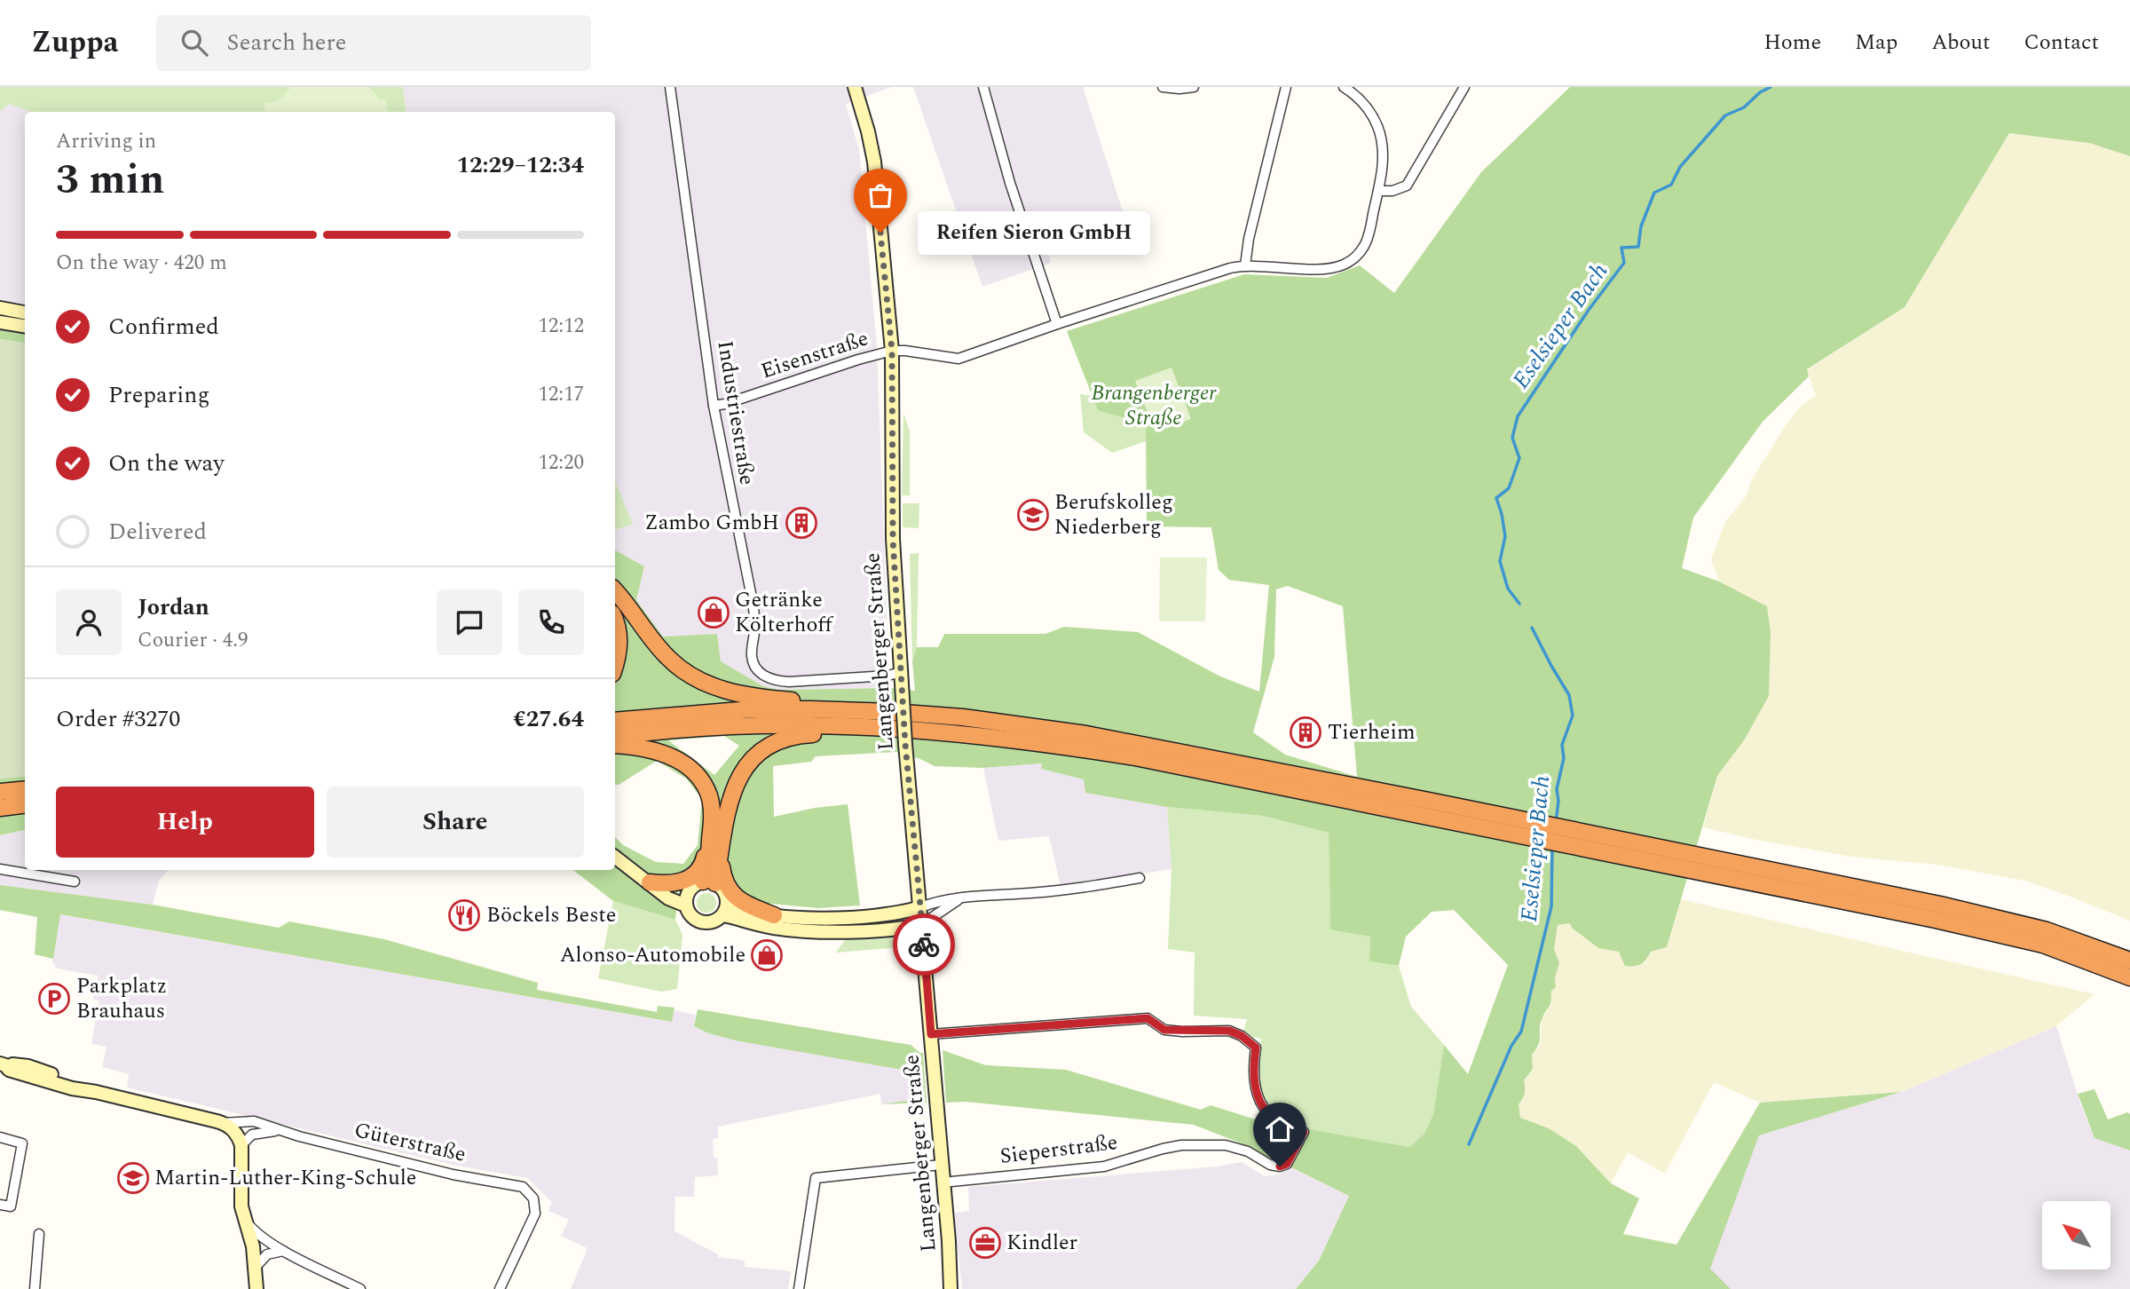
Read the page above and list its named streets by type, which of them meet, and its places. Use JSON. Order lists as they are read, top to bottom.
{
  "streets": {
    "main road": ["Langenberger Straße", "Güterstraße"],
    "street": ["Eisenstraße", "Industriestraße", "Sieperstraße"]
  },
  "crossings": [
    ["Eisenstraße", "Industriestraße"],
    ["Eisenstraße", "Langenberger Straße"],
    ["Industriestraße", "Langenberger Straße"],
    ["Langenberger Straße", "Sieperstraße"]
  ],
  "water": ["Eselsieper Bach"],
  "parks": ["Brangenberger Straße"],
  "places": {
    "other": ["Reifen Sieron GmbH"],
    "school or university": ["Berufskolleg Niederberg", "Martin-Luther-King-Schule"],
    "building": ["Zambo GmbH", "Tierheim"],
    "shop": ["Getränke Költerhoff", "Alonso-Automobile"],
    "restaurant": ["Böckels Beste"],
    "parking": ["Parkplatz Brauhaus"],
    "office": ["Kindler"]
  },
  "north": "top left",
  "page": {
    "header": "Zuppa",
    "search": "Search here",
    "nav": [
      "Home",
      "Map",
      "About",
      "Contact"
    ],
    "heading": ["3 min", "Arriving in", "12:29–12:34"],
    "panel": [
      "Jordan",
      "Courier · 4.9",
      "Order #3270",
      "€27.64"
    ],
    "bubble": "Reifen Sieron GmbH",
    "bar": "On the way · 420 m",
    "list": [
      ["Confirmed", "12:12"],
      ["Preparing", "12:17"],
      ["On the way", "12:20"],
      "Delivered"
    ],
    "buttons": ["Help", "Share"]
  }
}
